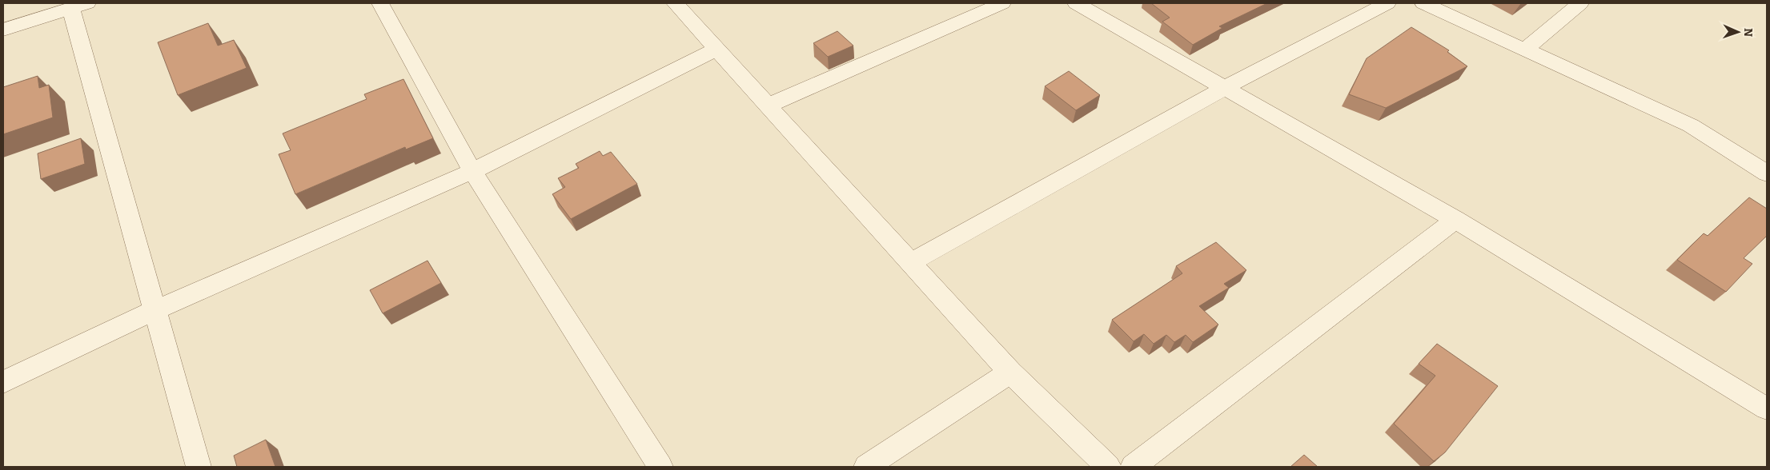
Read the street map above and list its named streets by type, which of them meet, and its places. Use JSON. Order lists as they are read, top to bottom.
{
  "north": "right"
}
